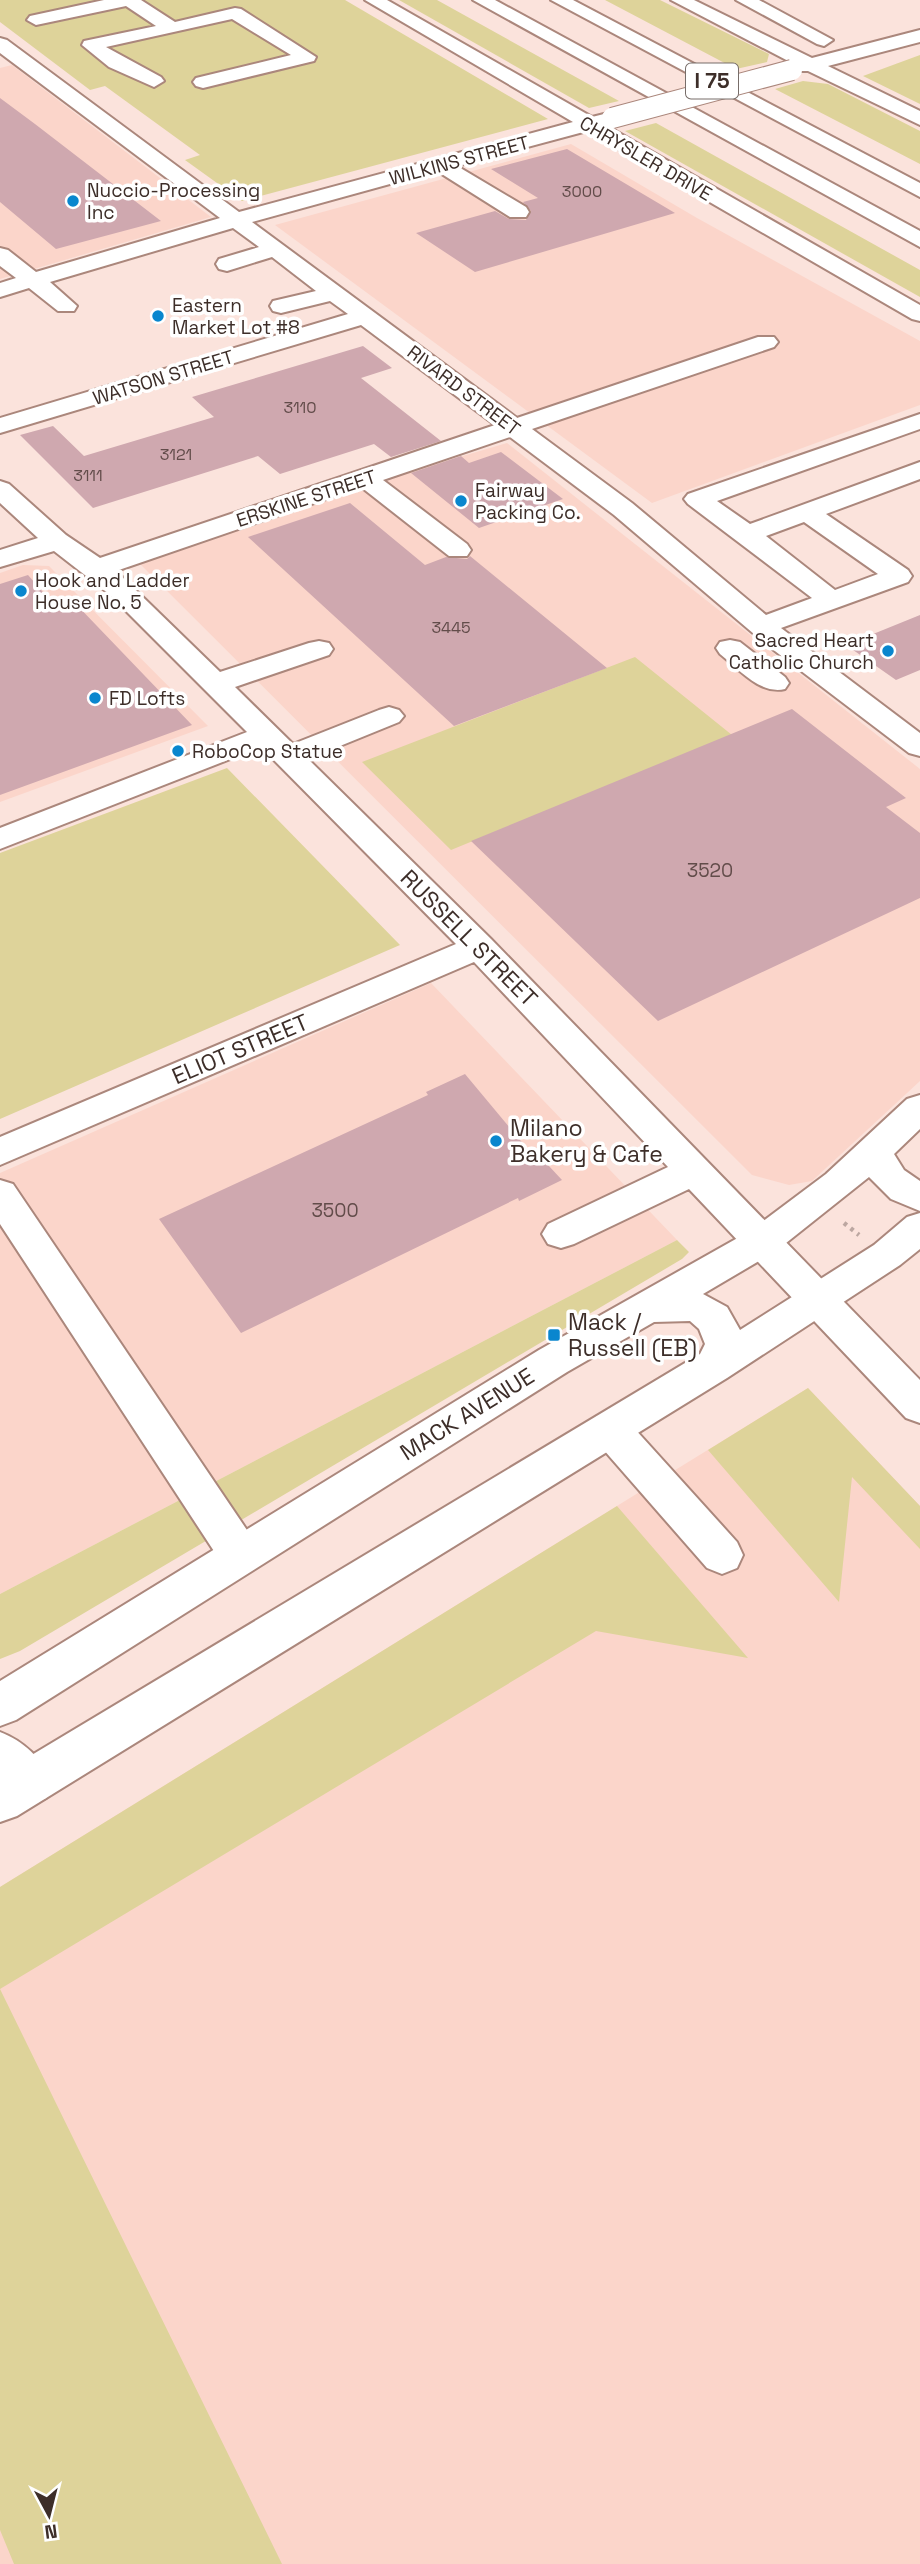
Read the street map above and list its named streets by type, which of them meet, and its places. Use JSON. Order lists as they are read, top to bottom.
{
  "streets": {
    "main road": [
      "I 75",
      "CHRYSLER DRIVE",
      "WILKINS STREET",
      "WATSON STREET",
      "RIVARD STREET",
      "ERSKINE STREET",
      "RUSSELL STREET",
      "ELIOT STREET",
      "MACK AVENUE"
    ]
  },
  "crossings": [
    ["CHRYSLER DRIVE", "WILKINS STREET"],
    ["WILKINS STREET", "RIVARD STREET"],
    ["WATSON STREET", "RIVARD STREET"],
    ["RIVARD STREET", "ERSKINE STREET"],
    ["ERSKINE STREET", "RUSSELL STREET"],
    ["RUSSELL STREET", "ELIOT STREET"],
    ["RUSSELL STREET", "MACK AVENUE"]
  ],
  "places": {
    "other": [
      "Nuccio-Processing Inc",
      "Eastern Market Lot #8",
      "Fairway Packing Co.",
      "Hook and Ladder House No. 5",
      "Sacred Heart Catholic Church",
      "FD Lofts",
      "RoboCop Statue",
      "Milano Bakery & Cafe"
    ],
    "transit": ["Mack / Russell (EB)"]
  },
  "house_numbers": [
    "3000",
    "3110",
    "3121",
    "3111",
    "3445",
    "3520",
    "3500"
  ],
  "north": "bottom"
}
